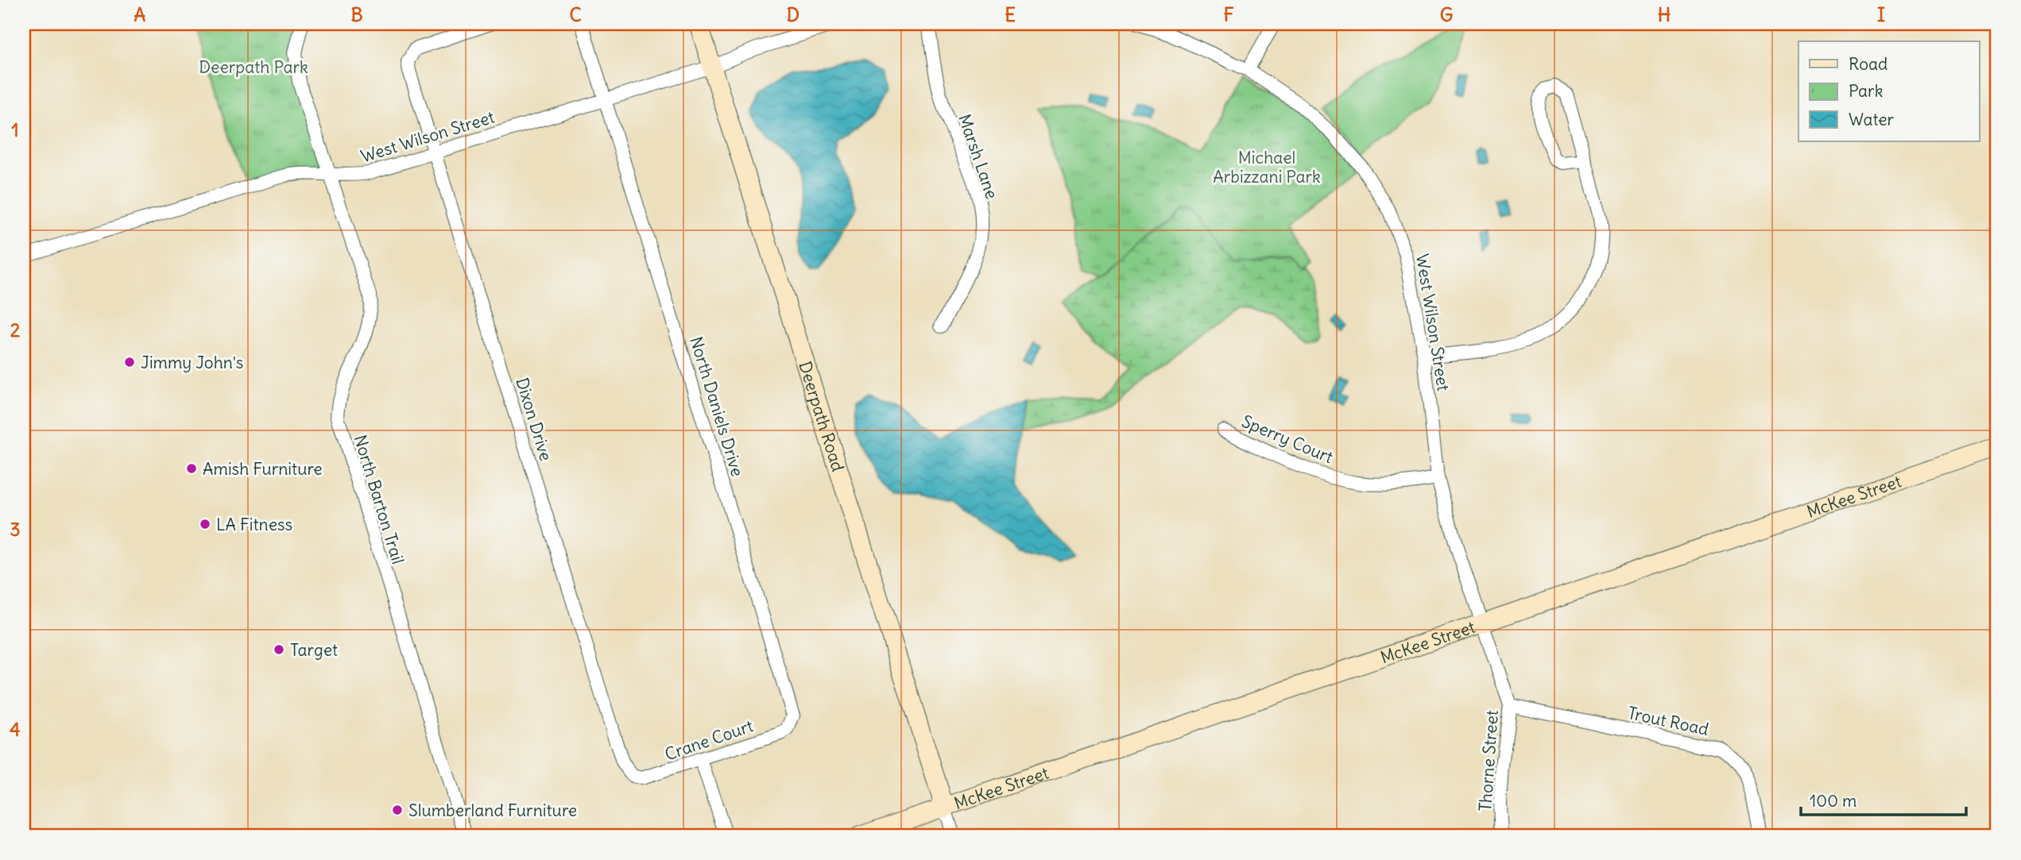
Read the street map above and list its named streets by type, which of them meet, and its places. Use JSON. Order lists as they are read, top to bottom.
{
  "streets": {
    "street": [
      "West Wilson Street",
      "Marsh Lane",
      "North Daniels Drive",
      "Deerpath Road",
      "Dixon Drive",
      "Sperry Court",
      "McKee Street",
      "North Barton Trail",
      "Trout Road",
      "Crane Court",
      "Thorne Street"
    ]
  },
  "crossings": [
    ["West Wilson Street", "North Daniels Drive"],
    ["West Wilson Street", "Deerpath Road"],
    ["West Wilson Street", "Dixon Drive"],
    ["West Wilson Street", "Sperry Court"],
    ["West Wilson Street", "McKee Street"],
    ["West Wilson Street", "North Barton Trail"],
    ["West Wilson Street", "Thorne Street"],
    ["North Daniels Drive", "Crane Court"],
    ["Deerpath Road", "McKee Street"],
    ["Dixon Drive", "Crane Court"],
    ["McKee Street", "Thorne Street"],
    ["Trout Road", "Thorne Street"]
  ],
  "parks": ["Deerpath Park", "Michael Arbizzani Park"],
  "places": [
    "Jimmy John's",
    "Amish Furniture",
    "LA Fitness",
    "Target",
    "Slumberland Furniture"
  ],
  "legend": ["Road", "Park", "Water"],
  "scale_bar": "100 m",
  "grid": {
    "columns": [
      "A",
      "B",
      "C",
      "D",
      "E",
      "F",
      "G",
      "H",
      "I"
    ],
    "rows": [
      "1",
      "2",
      "3",
      "4"
    ]
  }
}
